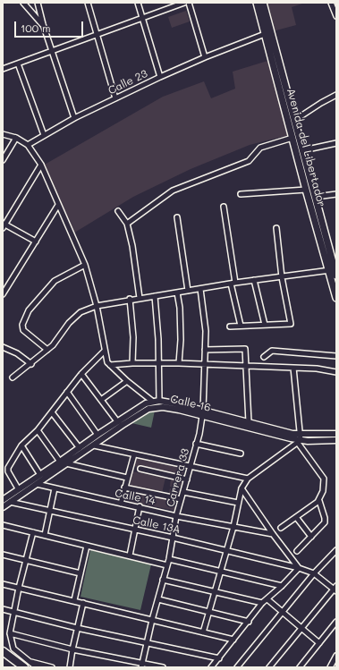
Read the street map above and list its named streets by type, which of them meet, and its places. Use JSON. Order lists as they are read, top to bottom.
{
  "streets": {
    "main road": ["Avenida del Libertador"],
    "street": [
      "Calle 23",
      "Calle 16",
      "Carrera 33",
      "Calle 14",
      "Calle 13A"
    ]
  },
  "crossings": [
    ["Calle 23", "Avenida del Libertador"],
    ["Calle 16", "Carrera 33"],
    ["Calle 16", "Calle 14"],
    ["Calle 16", "Calle 13A"],
    ["Carrera 33", "Calle 14"],
    ["Carrera 33", "Calle 13A"]
  ],
  "scale_bar": "100 m"
}
